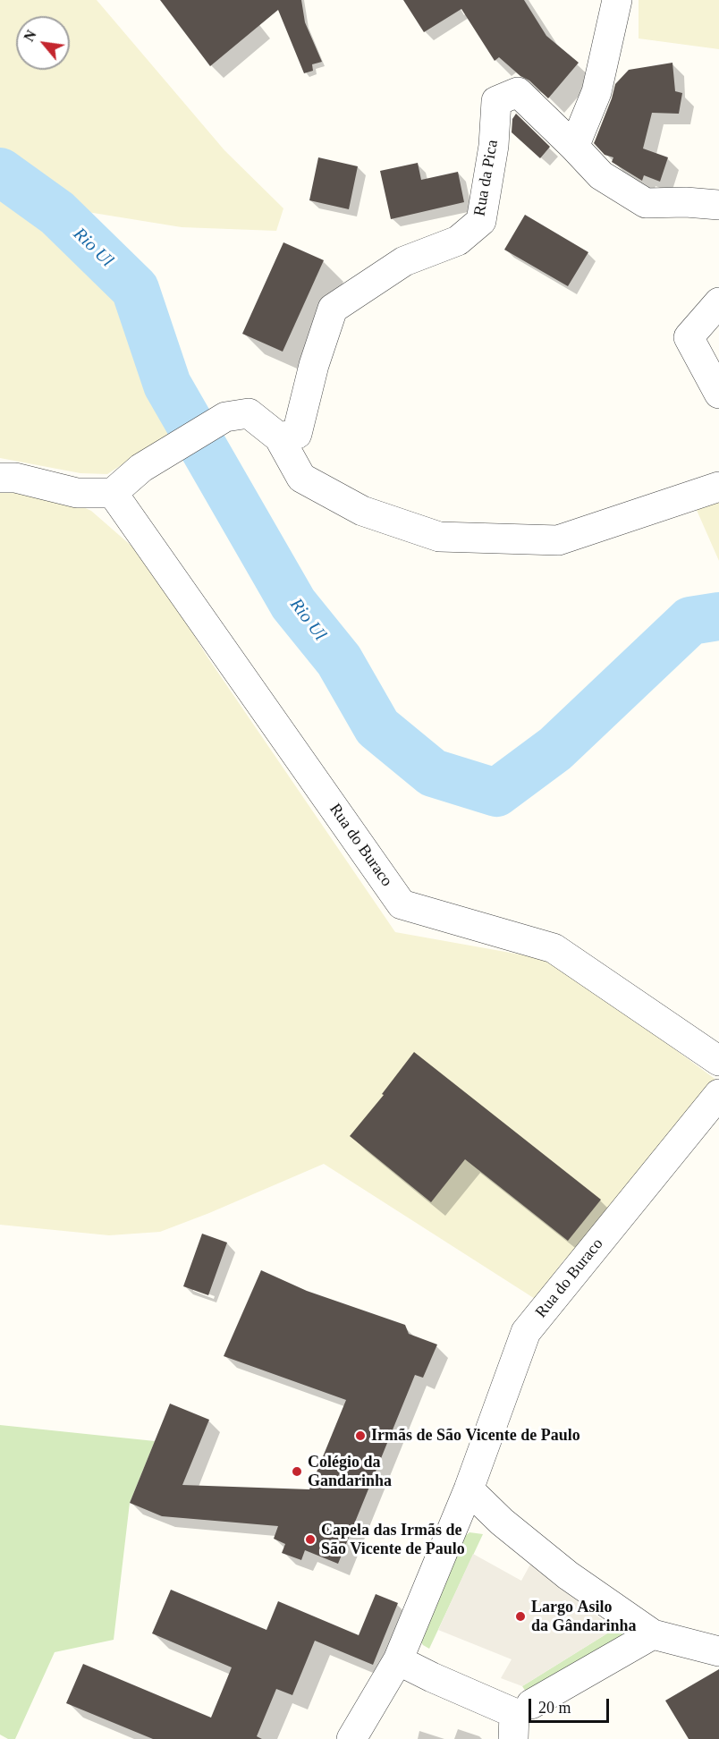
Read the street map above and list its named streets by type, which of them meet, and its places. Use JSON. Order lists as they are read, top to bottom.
{
  "streets": {
    "street": ["Rua da Pica", "Rua do Buraco"]
  },
  "water": ["Rio Ul"],
  "places": [
    "Irmãs de São Vicente de Paulo",
    "Colégio da Gandarinha",
    "Capela das Irmãs de São Vicente de Paulo",
    "Largo Asilo da Gândarinha"
  ],
  "scale_bar": "20 m",
  "north": "top left"
}
